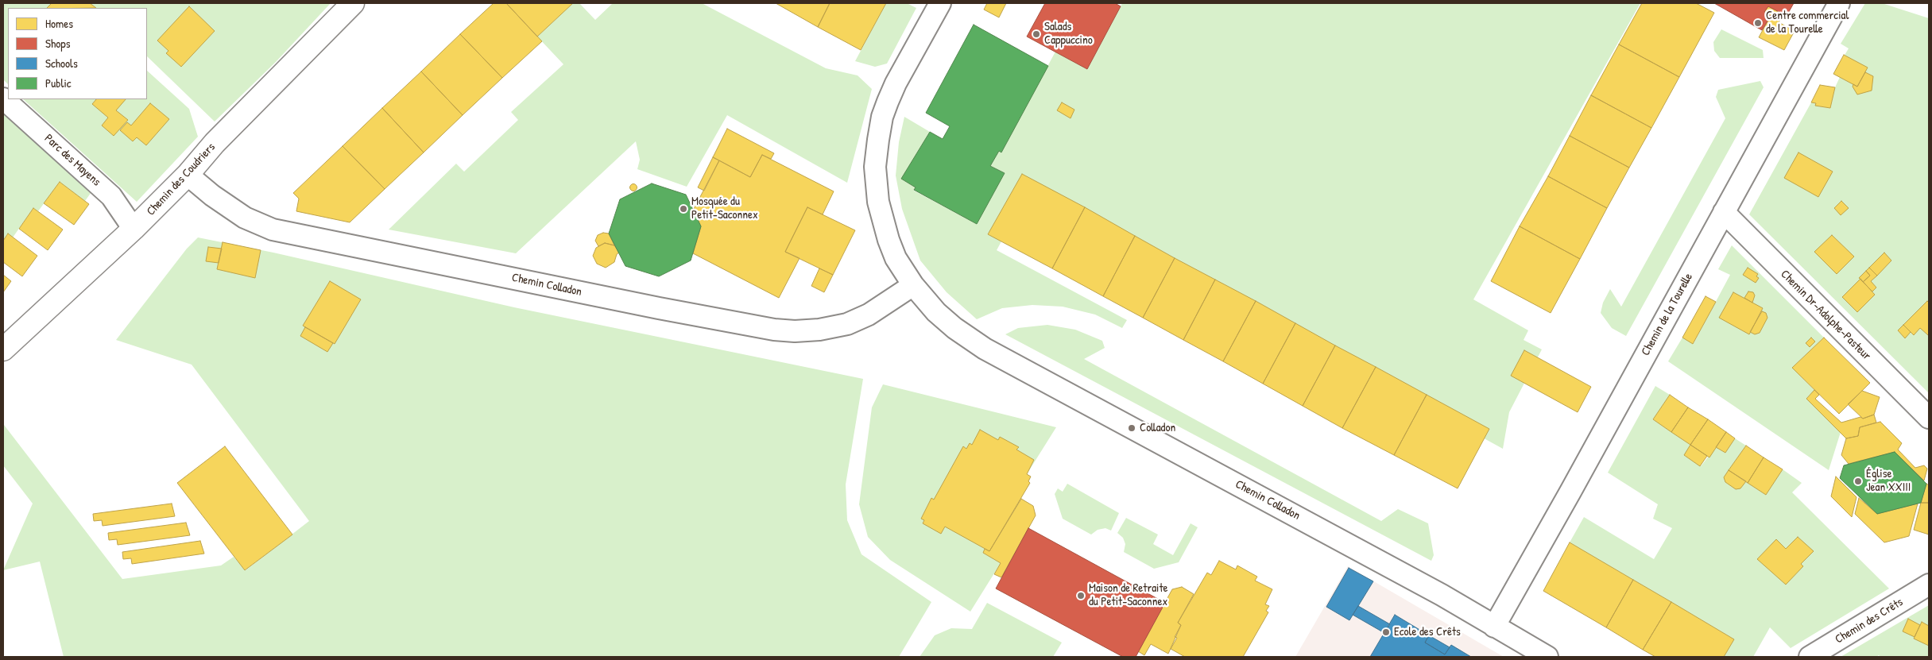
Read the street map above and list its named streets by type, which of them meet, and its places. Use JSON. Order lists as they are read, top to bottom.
{
  "streets": {
    "street": [
      "Parc des Mayens",
      "Chemin des Coudriers",
      "Chemin Colladon",
      "Chemin de la Tourelle",
      "Chemin Dr-Adolphe-Pasteur",
      "Chemin des Crêts"
    ]
  },
  "crossings": [
    ["Parc des Mayens", "Chemin des Coudriers"],
    ["Chemin des Coudriers", "Chemin Colladon"],
    ["Chemin Colladon", "Chemin de la Tourelle"],
    ["Chemin de la Tourelle", "Chemin Dr-Adolphe-Pasteur"]
  ],
  "places": [
    "Centre commercial de la Tourelle",
    "Salads Cappuccino",
    "Mosquée du Petit-Saconnex",
    "Colladon",
    "Église Jean XXIII",
    "Maison de Retraite du Petit-Saconnex",
    "Ecole des Crêts"
  ],
  "legend": [
    "Homes",
    "Shops",
    "Schools",
    "Public"
  ]
}
